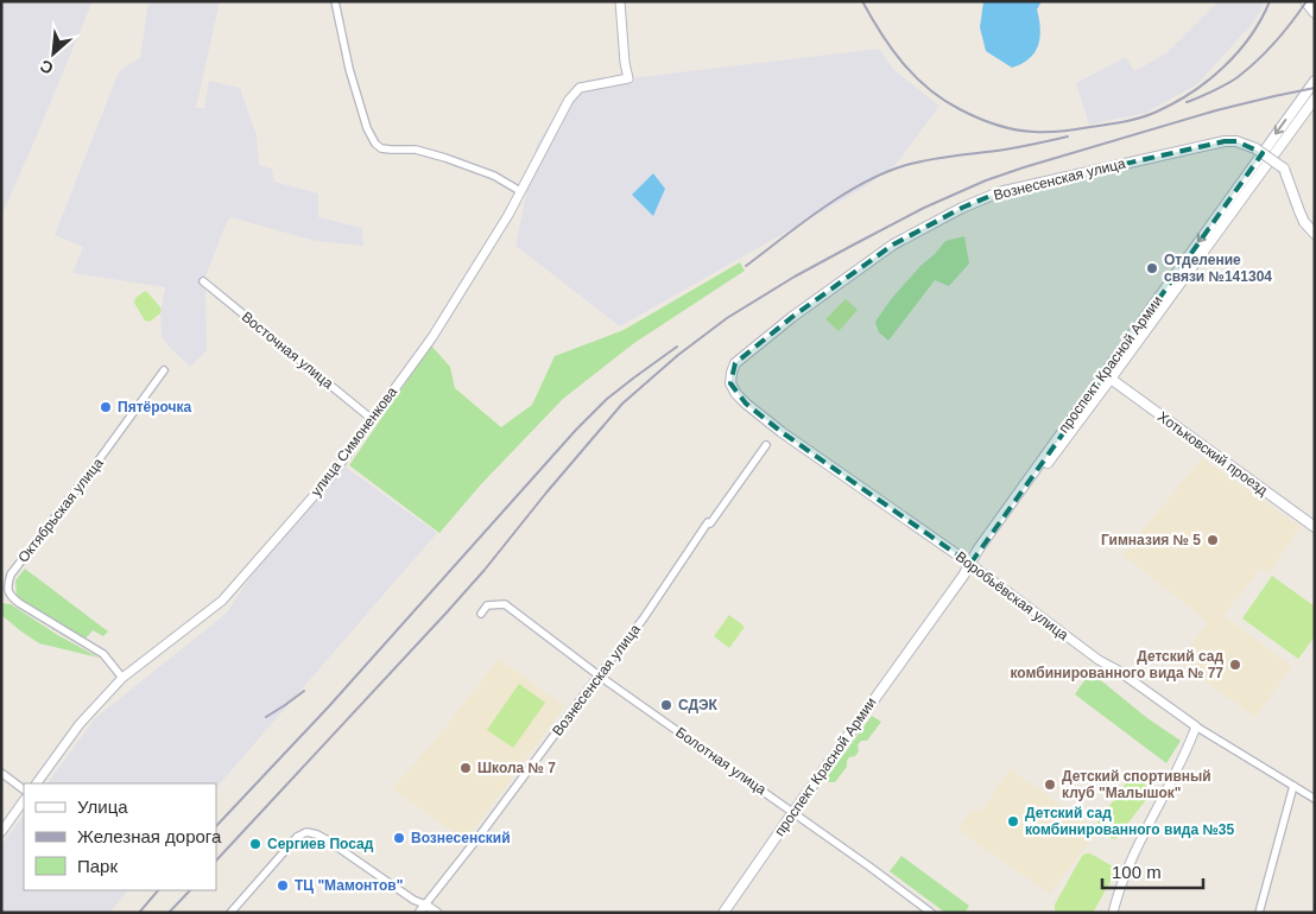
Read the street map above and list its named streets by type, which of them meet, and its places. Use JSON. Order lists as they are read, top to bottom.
{
  "streets": {
    "main road": [
      "Вознесенская улица",
      "проспект Красной Армии",
      "Хотьковский проезд",
      "Воробьёвская улица"
    ],
    "street": [
      "Восточная улица",
      "улица Симоненкова",
      "Октябрьская улица",
      "Болотная улица"
    ]
  },
  "crossings": [
    ["Вознесенская улица", "Воробьёвская улица"],
    ["Вознесенская улица", "Болотная улица"],
    ["Восточная улица", "улица Симоненкова"],
    ["проспект Красной Армии", "Хотьковский проезд"],
    ["проспект Красной Армии", "Воробьёвская улица"],
    ["проспект Красной Армии", "Болотная улица"],
    ["улица Симоненкова", "Октябрьская улица"]
  ],
  "places": [
    "Отделение связи №141304",
    "Пятёрочка",
    "Гимназия № 5",
    "Детский сад комбинированного вида № 77",
    "СДЭК",
    "Школа № 7",
    "Детский спортивный клуб \"Малышок\"",
    "Детский сад комбинированного вида №35",
    "Вознесенский",
    "Сергиев Посад",
    "ТЦ \"Мамонтов\""
  ],
  "legend": ["Улица", "Железная дорога", "Парк"],
  "scale_bar": "100 m",
  "north": "bottom left"
}
